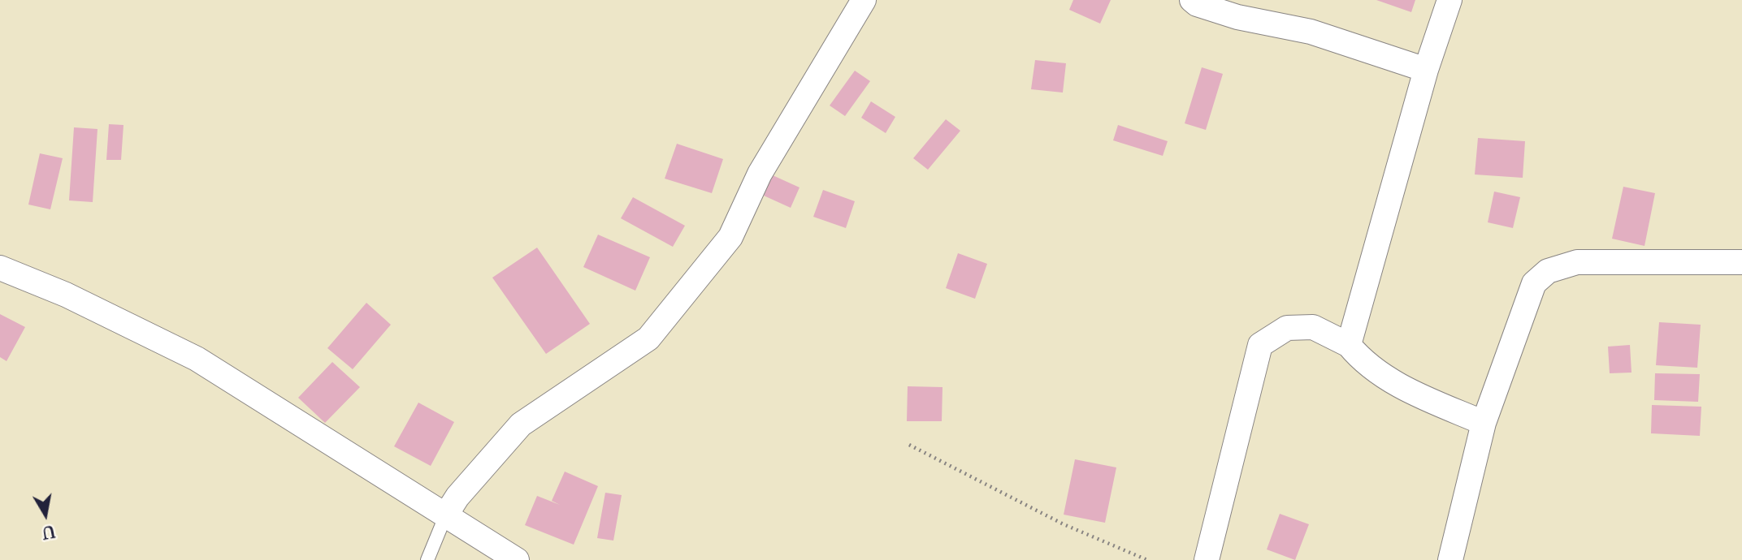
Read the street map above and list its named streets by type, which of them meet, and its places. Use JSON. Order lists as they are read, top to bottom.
{
  "north": "bottom"
}
